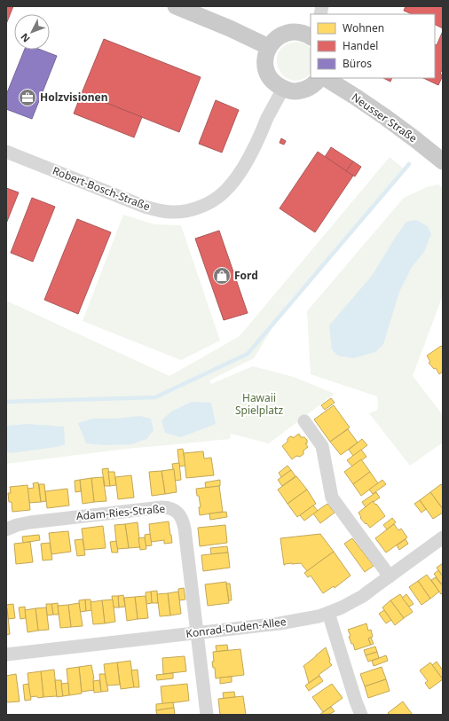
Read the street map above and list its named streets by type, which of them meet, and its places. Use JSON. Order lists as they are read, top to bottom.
{
  "streets": {
    "main road": ["Neusser Straße"],
    "street": ["Robert-Bosch-Straße", "Adam-Ries-Straße", "Konrad-Duden-Allee"]
  },
  "crossings": [
    ["Adam-Ries-Straße", "Konrad-Duden-Allee"]
  ],
  "parks": ["Hawaii Spielplatz"],
  "places": {
    "office": ["Holzvisionen"],
    "shop": ["Ford"]
  },
  "legend": ["Wohnen", "Handel", "Büros"],
  "north": "bottom left"
}
